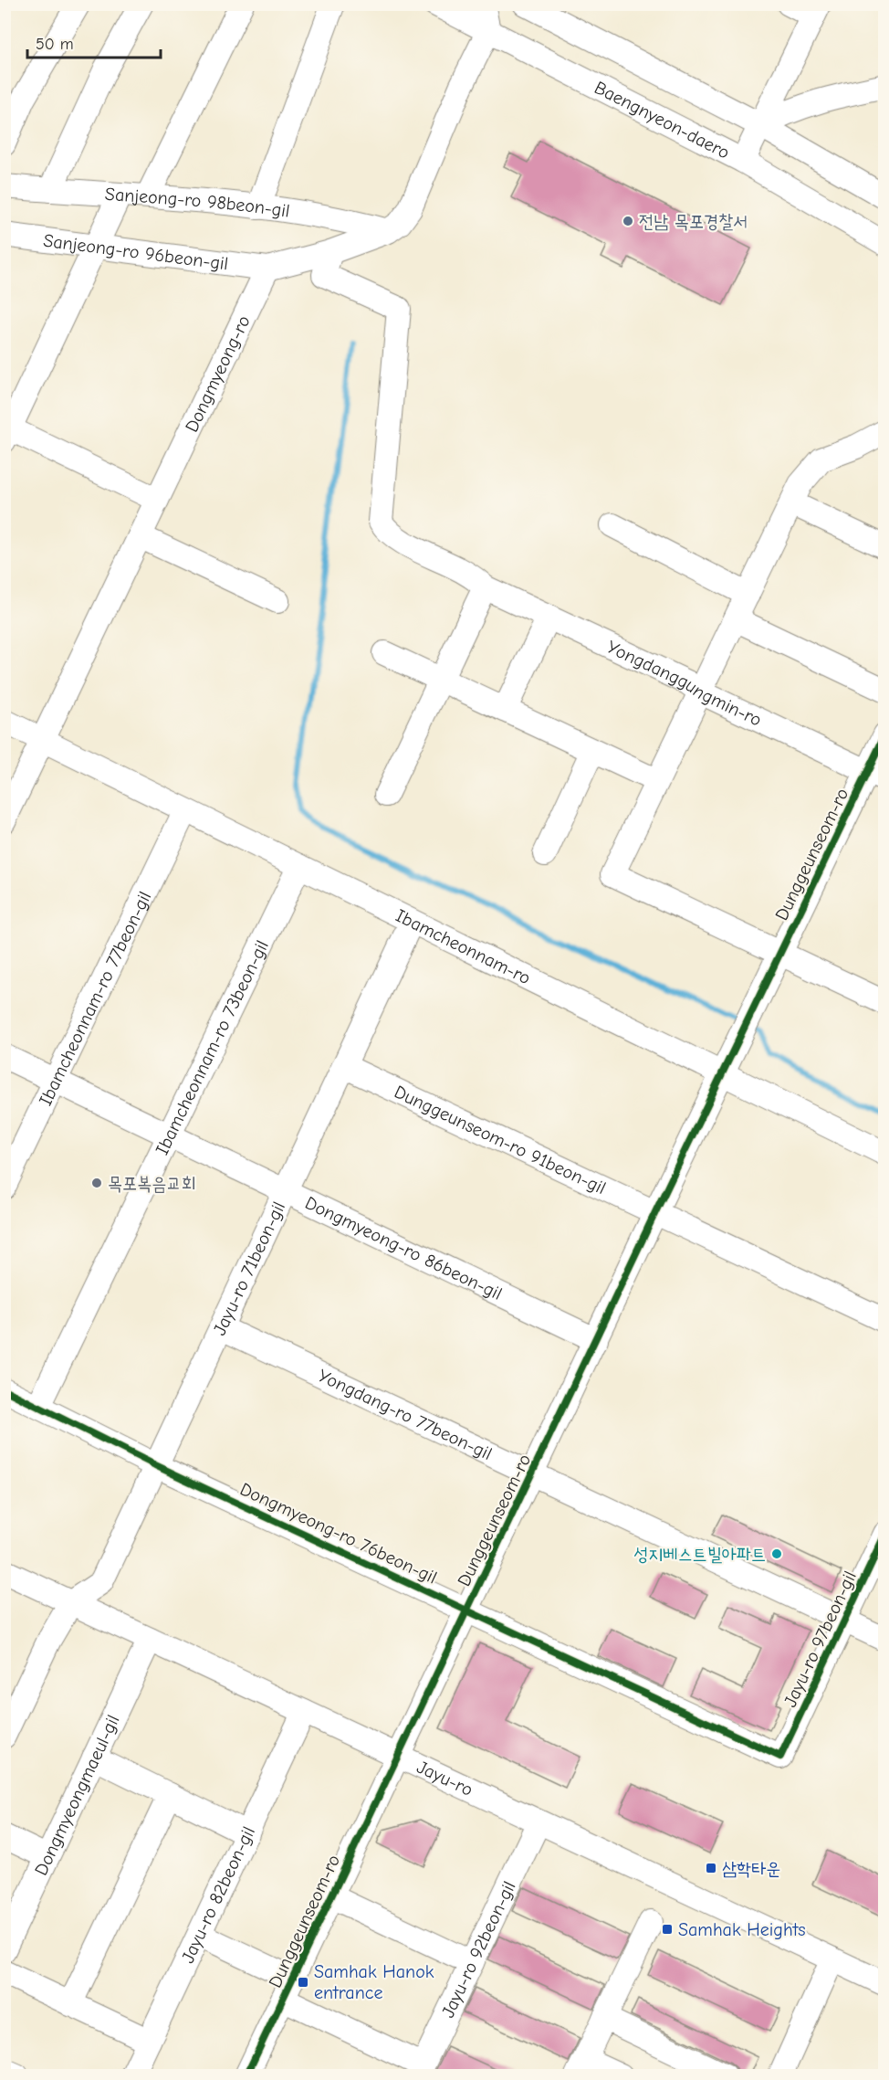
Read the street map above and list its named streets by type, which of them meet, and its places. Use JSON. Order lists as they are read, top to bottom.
{
  "streets": {
    "street": [
      "Baengnyeon-daero",
      "Sanjeong-ro 98beon-gil",
      "Sanjeong-ro 96beon-gil",
      "Dongmyeong-ro",
      "Yongdanggungmin-ro",
      "Dunggeunseom-ro",
      "Ibamcheonnam-ro",
      "Ibamcheonnam-ro 77beon-gil",
      "Ibamcheonnam-ro 73beon-gil",
      "Dunggeunseom-ro 91beon-gil",
      "Dongmyeong-ro 86beon-gil",
      "Jayu-ro 71beon-gil",
      "Yongdang-ro 77beon-gil",
      "Dongmyeong-ro 76beon-gil",
      "Jayu-ro 97beon-gil",
      "Jayu-ro",
      "Dongmyeongmaeul-gil",
      "Jayu-ro 82beon-gil",
      "Jayu-ro 92beon-gil"
    ]
  },
  "crossings": [
    ["Sanjeong-ro 96beon-gil", "Dongmyeong-ro"],
    ["Dongmyeong-ro", "Ibamcheonnam-ro"],
    ["Yongdanggungmin-ro", "Dunggeunseom-ro"],
    ["Dunggeunseom-ro", "Ibamcheonnam-ro"],
    ["Dunggeunseom-ro", "Dunggeunseom-ro 91beon-gil"],
    ["Dunggeunseom-ro", "Dongmyeong-ro 86beon-gil"],
    ["Dunggeunseom-ro", "Yongdang-ro 77beon-gil"],
    ["Dunggeunseom-ro", "Dongmyeong-ro 76beon-gil"],
    ["Dunggeunseom-ro", "Jayu-ro"],
    ["Ibamcheonnam-ro", "Ibamcheonnam-ro 77beon-gil"],
    ["Ibamcheonnam-ro", "Ibamcheonnam-ro 73beon-gil"],
    ["Ibamcheonnam-ro", "Jayu-ro 71beon-gil"],
    ["Ibamcheonnam-ro 77beon-gil", "Dongmyeong-ro 86beon-gil"],
    ["Ibamcheonnam-ro 73beon-gil", "Dongmyeong-ro 86beon-gil"],
    ["Ibamcheonnam-ro 73beon-gil", "Dongmyeong-ro 76beon-gil"],
    ["Dunggeunseom-ro 91beon-gil", "Jayu-ro 71beon-gil"],
    ["Dongmyeong-ro 86beon-gil", "Jayu-ro 71beon-gil"],
    ["Jayu-ro 71beon-gil", "Yongdang-ro 77beon-gil"],
    ["Jayu-ro 71beon-gil", "Dongmyeong-ro 76beon-gil"],
    ["Jayu-ro 71beon-gil", "Jayu-ro"],
    ["Yongdang-ro 77beon-gil", "Jayu-ro 97beon-gil"],
    ["Dongmyeong-ro 76beon-gil", "Jayu-ro 97beon-gil"],
    ["Jayu-ro", "Dongmyeongmaeul-gil"],
    ["Jayu-ro", "Jayu-ro 82beon-gil"],
    ["Jayu-ro", "Jayu-ro 92beon-gil"]
  ],
  "places": {
    "other": ["전남 목포경찰서", "목포복음교회", "성지베스트빌아파트"],
    "transit": ["삼학타운", "Samhak Heights", "Samhak Hanok entrance"]
  },
  "scale_bar": "50 m"
}
